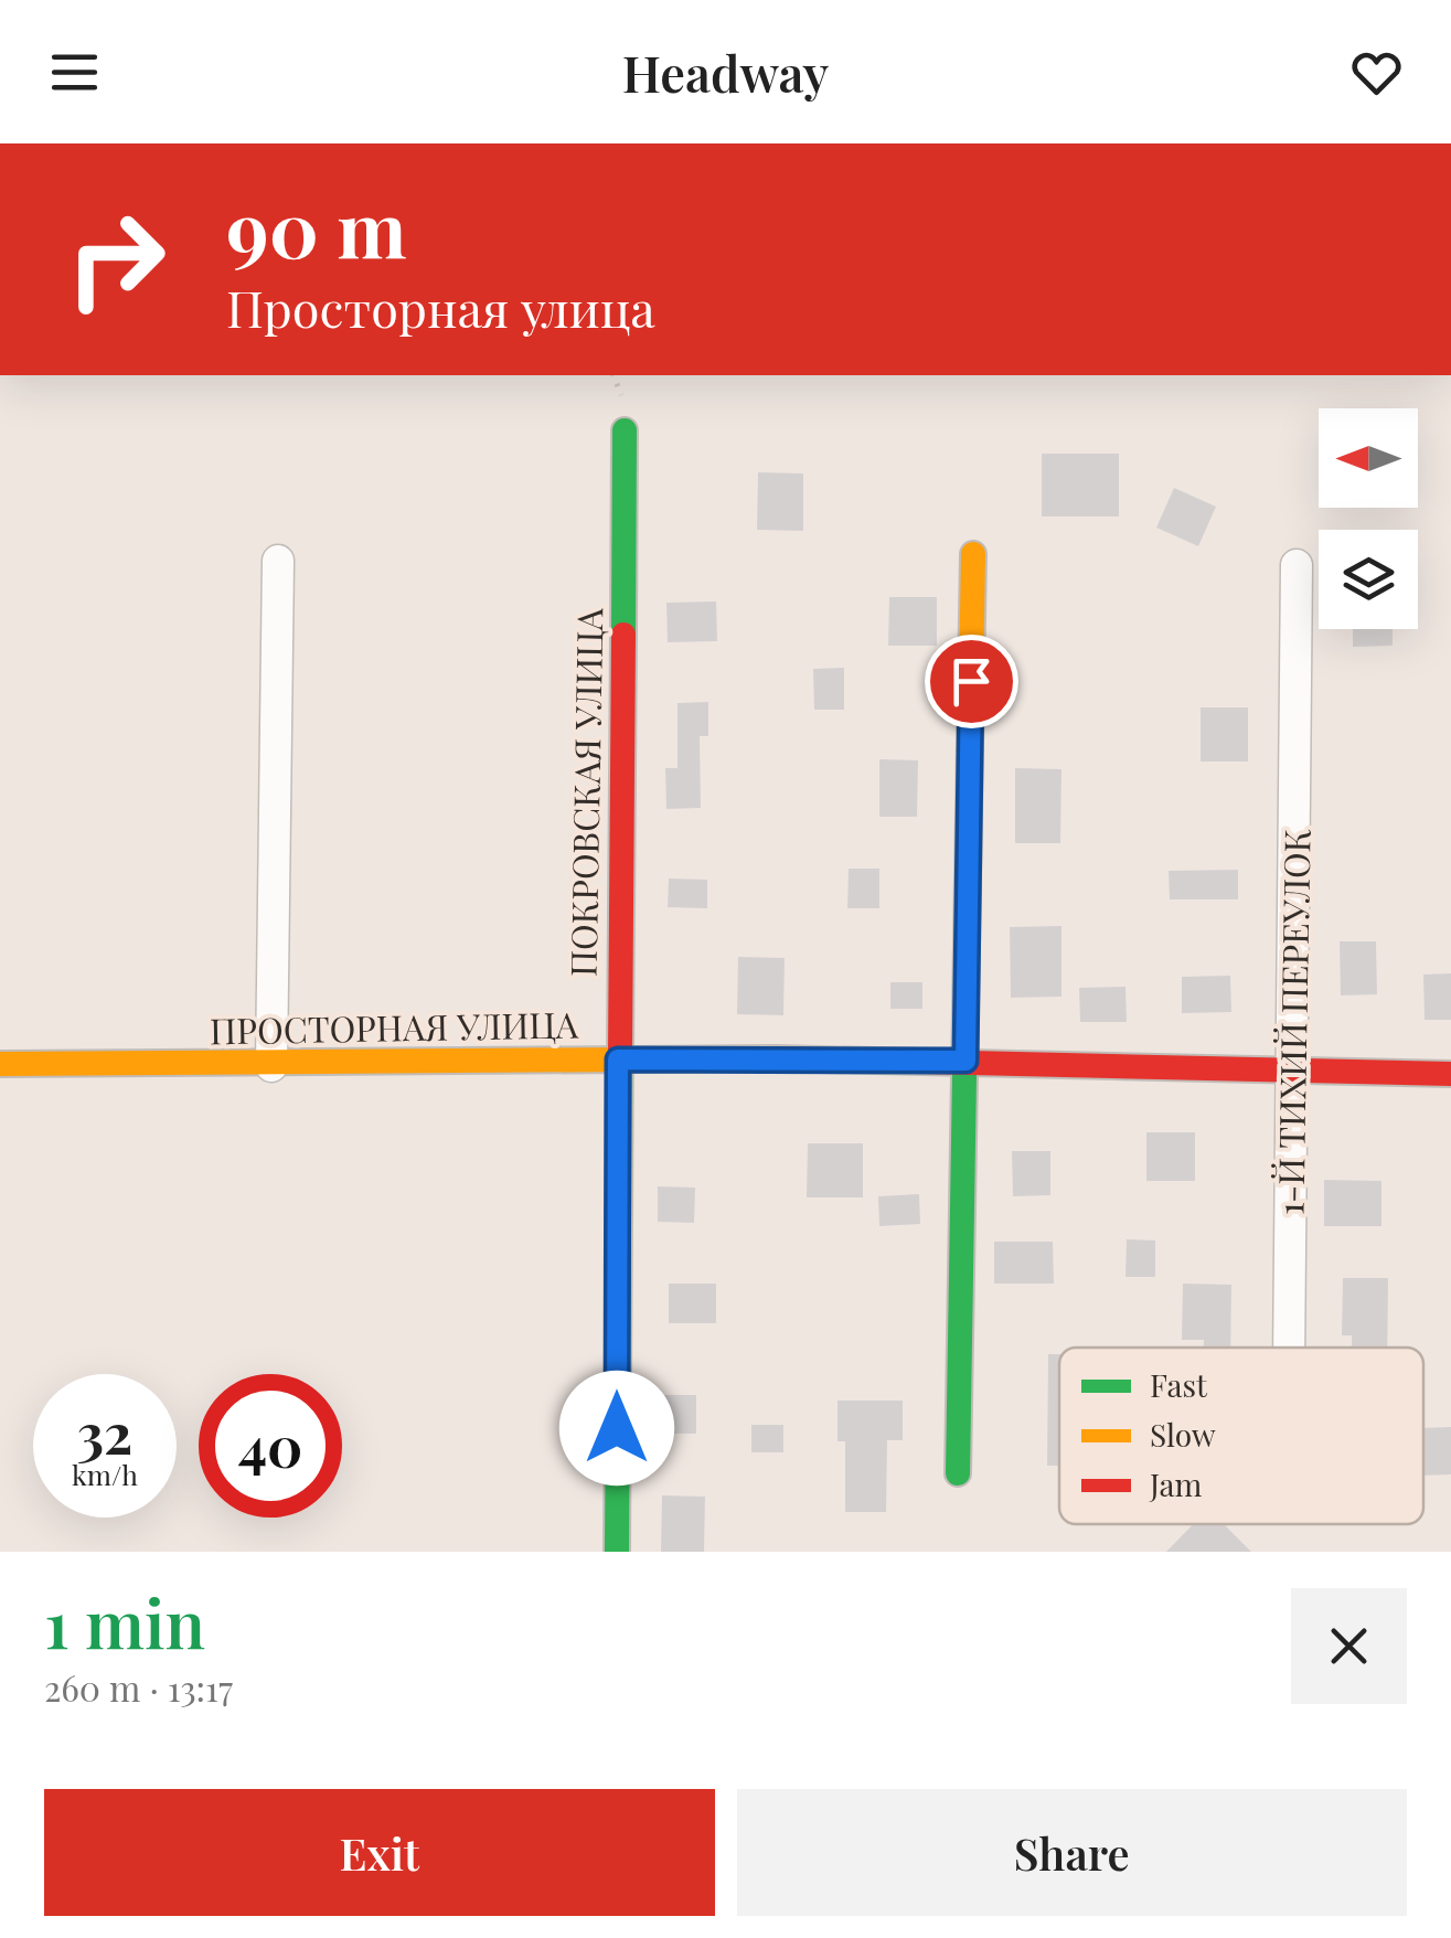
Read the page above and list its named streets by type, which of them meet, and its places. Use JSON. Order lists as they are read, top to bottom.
{
  "streets": {
    "street": ["ПОКРОВСКАЯ УЛИЦА", "1-Й ТИХИЙ ПЕРЕУЛОК", "ПРОСТОРНАЯ УЛИЦА"]
  },
  "crossings": [
    ["ПОКРОВСКАЯ УЛИЦА", "ПРОСТОРНАЯ УЛИЦА"],
    ["1-Й ТИХИЙ ПЕРЕУЛОК", "ПРОСТОРНАЯ УЛИЦА"]
  ],
  "legend": ["Fast", "Slow", "Jam"],
  "north": "left",
  "page": {
    "header": "Headway",
    "turn": ["90 m", "Просторная улица"],
    "speed": "32 km/h",
    "limit": "40",
    "heading": ["1 min", "260 m · 13:17"],
    "buttons": ["Exit", "Share"]
  }
}
